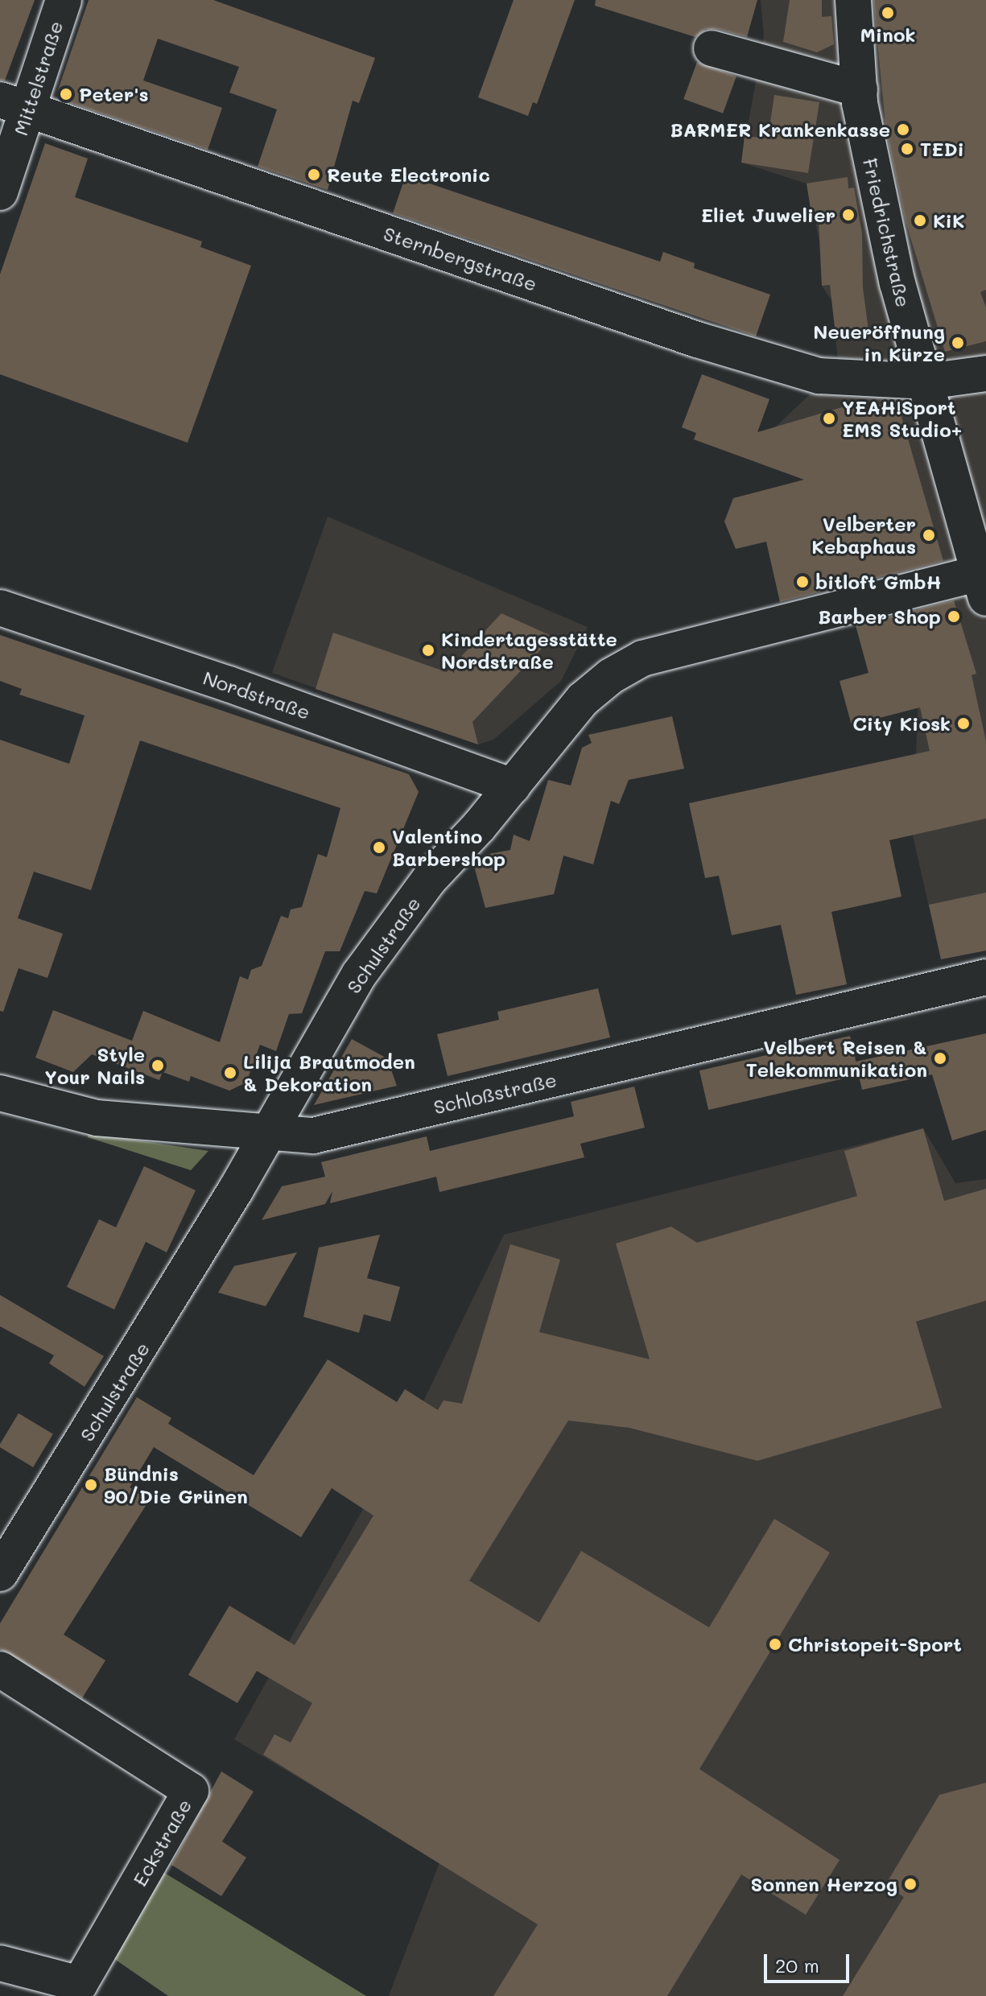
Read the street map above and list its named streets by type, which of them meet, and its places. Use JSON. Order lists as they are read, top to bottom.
{
  "streets": {
    "street": [
      "Mittelstraße",
      "Friedrichstraße",
      "Sternbergstraße",
      "Nordstraße",
      "Schulstraße",
      "Schloßstraße",
      "Eckstraße"
    ]
  },
  "crossings": [
    ["Mittelstraße", "Sternbergstraße"],
    ["Friedrichstraße", "Sternbergstraße"],
    ["Friedrichstraße", "Schulstraße"],
    ["Nordstraße", "Schulstraße"],
    ["Schulstraße", "Schloßstraße"]
  ],
  "places": [
    "Minok",
    "Peter's",
    "BARMER Krankenkasse",
    "TEDi",
    "Reute Electronic",
    "Eliet Juwelier",
    "KiK",
    "Neueröffnung in Kürze",
    "YEAH!Sport EMS Studio+",
    "Velberter Kebaphaus",
    "bitloft GmbH",
    "Barber Shop",
    "Kindertagesstätte Nordstraße",
    "City Kiosk",
    "Valentino Barbershop",
    "Velbert Reisen & Telekommunikation",
    "Style Your Nails",
    "Lilija Brautmoden & Dekoration",
    "Bündnis 90/Die Grünen",
    "Christopeit-Sport",
    "Sonnen Herzog"
  ],
  "scale_bar": "20 m"
}
